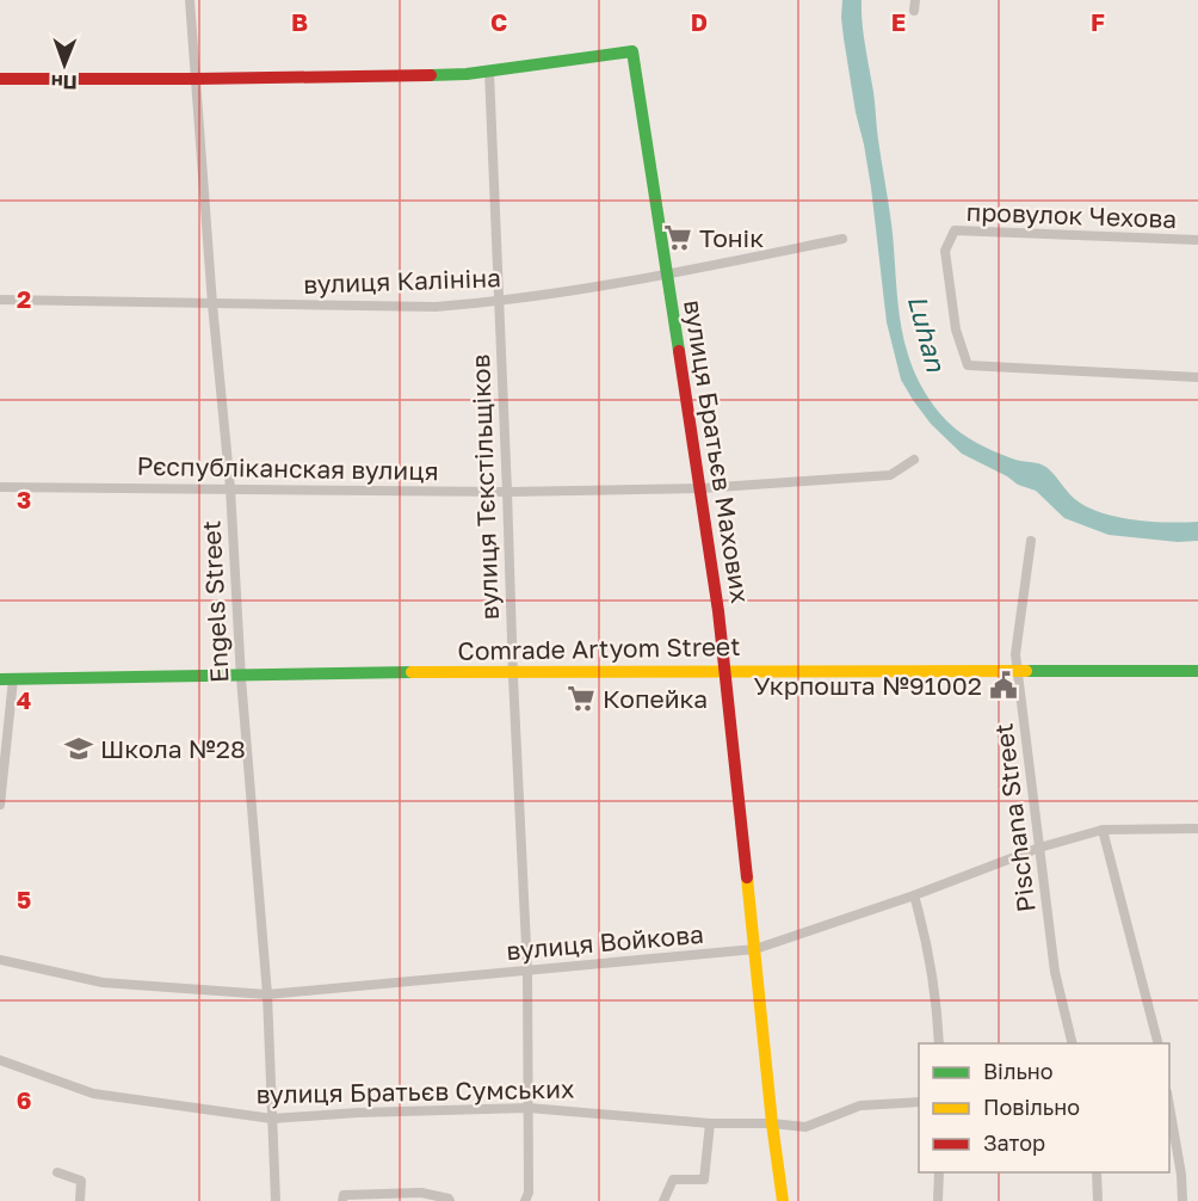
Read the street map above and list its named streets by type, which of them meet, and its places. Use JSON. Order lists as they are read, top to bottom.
{
  "streets": {
    "street": [
      "провулок Чехова",
      "вулиця Калініна",
      "вулиця Братьєв Махових",
      "Рєспубліканская вулиця",
      "вулиця Тєкстільщіков",
      "Engels Street",
      "Comrade Artyom Street",
      "Pischana Street",
      "вулиця Войкова",
      "вулиця Братьєв Сумських"
    ]
  },
  "crossings": [
    ["вулиця Калініна", "вулиця Братьєв Махових"],
    ["вулиця Калініна", "вулиця Тєкстільщіков"],
    ["вулиця Калініна", "Engels Street"],
    ["вулиця Братьєв Махових", "Рєспубліканская вулиця"],
    ["вулиця Братьєв Махових", "вулиця Тєкстільщіков"],
    ["вулиця Братьєв Махових", "Comrade Artyom Street"],
    ["вулиця Братьєв Махових", "вулиця Войкова"],
    ["вулиця Братьєв Махових", "вулиця Братьєв Сумських"],
    ["Рєспубліканская вулиця", "вулиця Тєкстільщіков"],
    ["Рєспубліканская вулиця", "Engels Street"],
    ["вулиця Тєкстільщіков", "Comrade Artyom Street"],
    ["вулиця Тєкстільщіков", "вулиця Войкова"],
    ["вулиця Тєкстільщіков", "вулиця Братьєв Сумських"],
    ["Engels Street", "Comrade Artyom Street"],
    ["Engels Street", "вулиця Войкова"],
    ["Engels Street", "вулиця Братьєв Сумських"],
    ["Comrade Artyom Street", "Pischana Street"],
    ["Pischana Street", "вулиця Войкова"]
  ],
  "water": ["Luhan"],
  "places": {
    "supermarket": ["Тонік", "Копейка"],
    "public building": ["Укрпошта №91002"],
    "school or university": ["Школа №28"]
  },
  "legend": ["Вільно", "Повільно", "Затор"],
  "north": "bottom",
  "grid": {
    "columns": [
      "B",
      "C",
      "D",
      "E",
      "F"
    ],
    "rows": [
      "2",
      "3",
      "4",
      "5",
      "6"
    ]
  }
}
